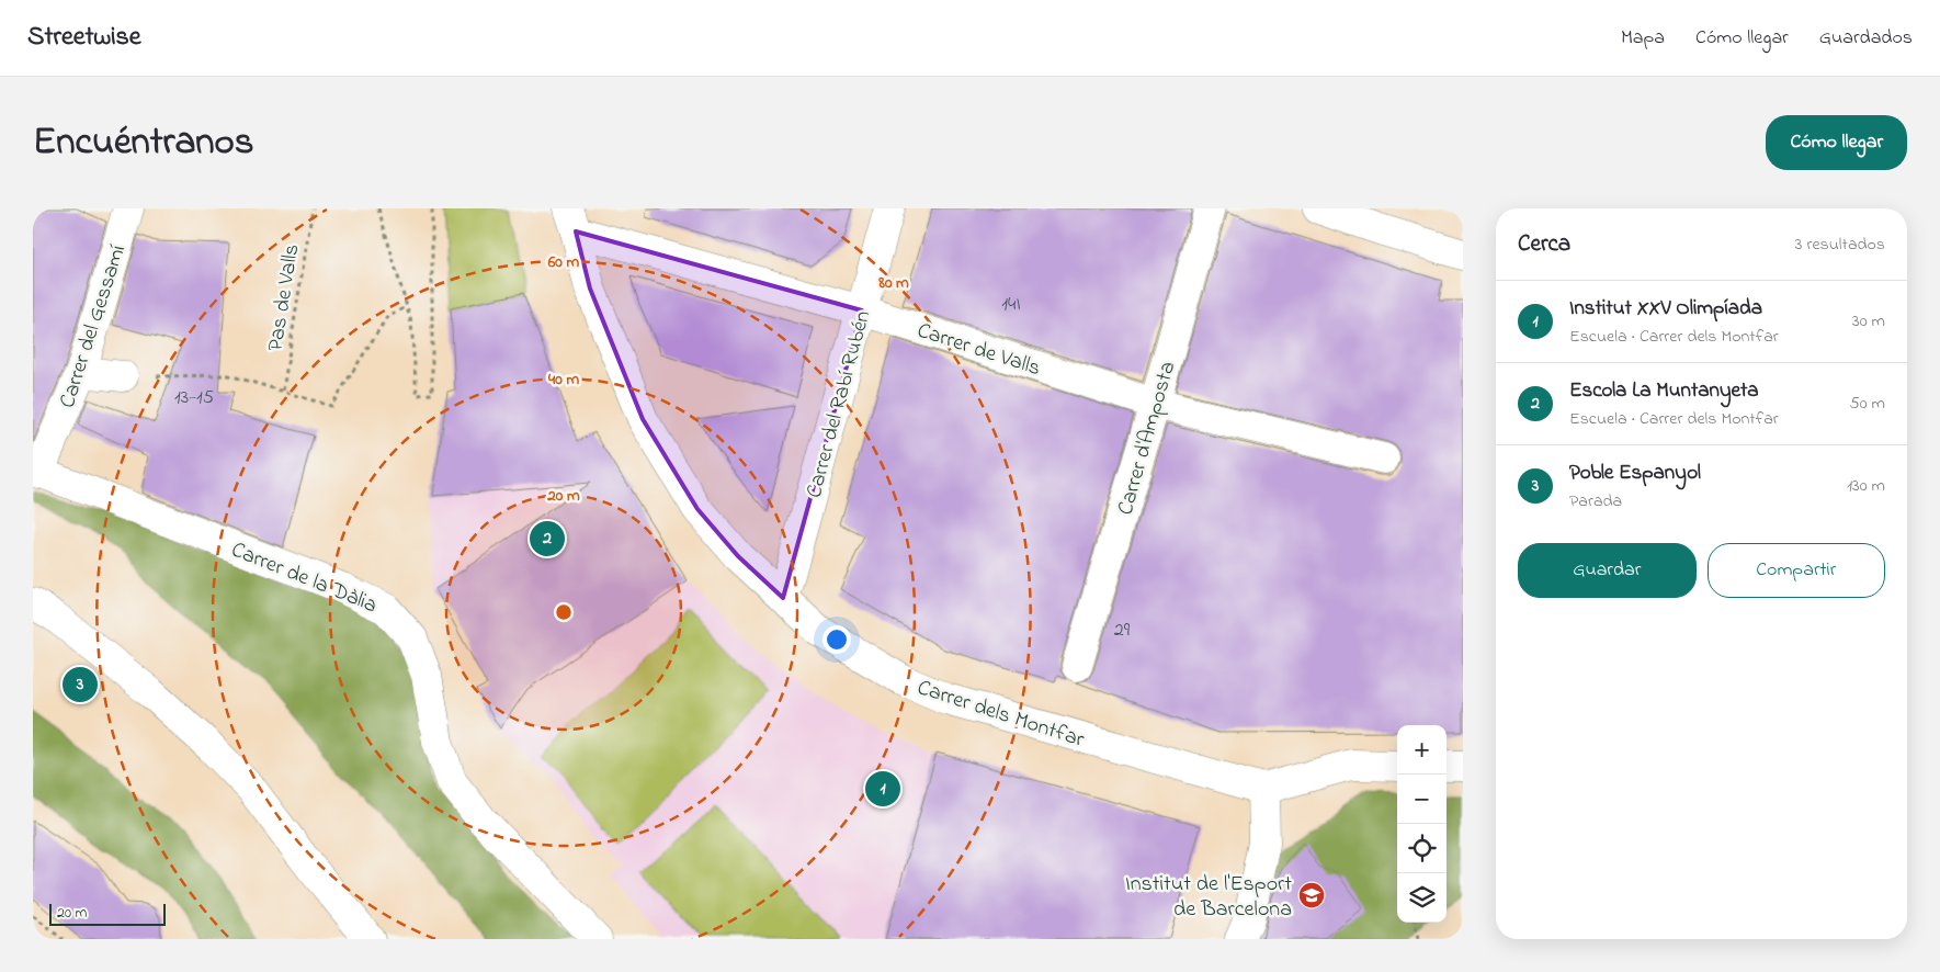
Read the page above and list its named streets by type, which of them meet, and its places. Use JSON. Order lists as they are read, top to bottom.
{
  "streets": {
    "street": [
      "Carrer del Gessamí",
      "Carrer de Valls",
      "Carrer del Rabí Rubén",
      "Carrer d'Amposta",
      "Carrer de la Dàlia",
      "Carrer dels Montfar"
    ],
    "path": ["Pas de Valls"]
  },
  "crossings": [
    ["Carrer del Gessamí", "Carrer de la Dàlia"],
    ["Carrer de Valls", "Carrer del Rabí Rubén"],
    ["Carrer de Valls", "Carrer d'Amposta"],
    ["Carrer de Valls", "Carrer dels Montfar"],
    ["Carrer del Rabí Rubén", "Carrer dels Montfar"]
  ],
  "places": {
    "school or university": ["Institut de l'Esport de Barcelona"]
  },
  "house_numbers": ["14I", "13-15", "29"],
  "scale_bar": "20 m",
  "page": {
    "header": "Streetwise",
    "nav": ["Mapa", "Cómo llegar", "Guardados"],
    "title": "Encuéntranos",
    "buttons": [
      "Cómo llegar",
      ["Guardar", "Compartir"]
    ],
    "heading": ["Cerca", "3 resultados"],
    "list": [
      {
        "mark": "1",
        "name": "Institut XXV Olimpíada",
        "note": "Escuela · Carrer dels Montfar",
        "value": "30 m"
      },
      {
        "mark": "2",
        "name": "Escola La Muntanyeta",
        "note": "Escuela · Carrer dels Montfar",
        "value": "50 m"
      },
      {
        "mark": "3",
        "name": "Poble Espanyol",
        "note": "Parada",
        "value": "130 m"
      }
    ],
    "pins": ["2", "3", "1"],
    "map_buttons": ["+", "−"],
    "scale": "20 m"
  },
  "rings": [
    "60 m",
    "80 m",
    "40 m",
    "20 m"
  ]
}
